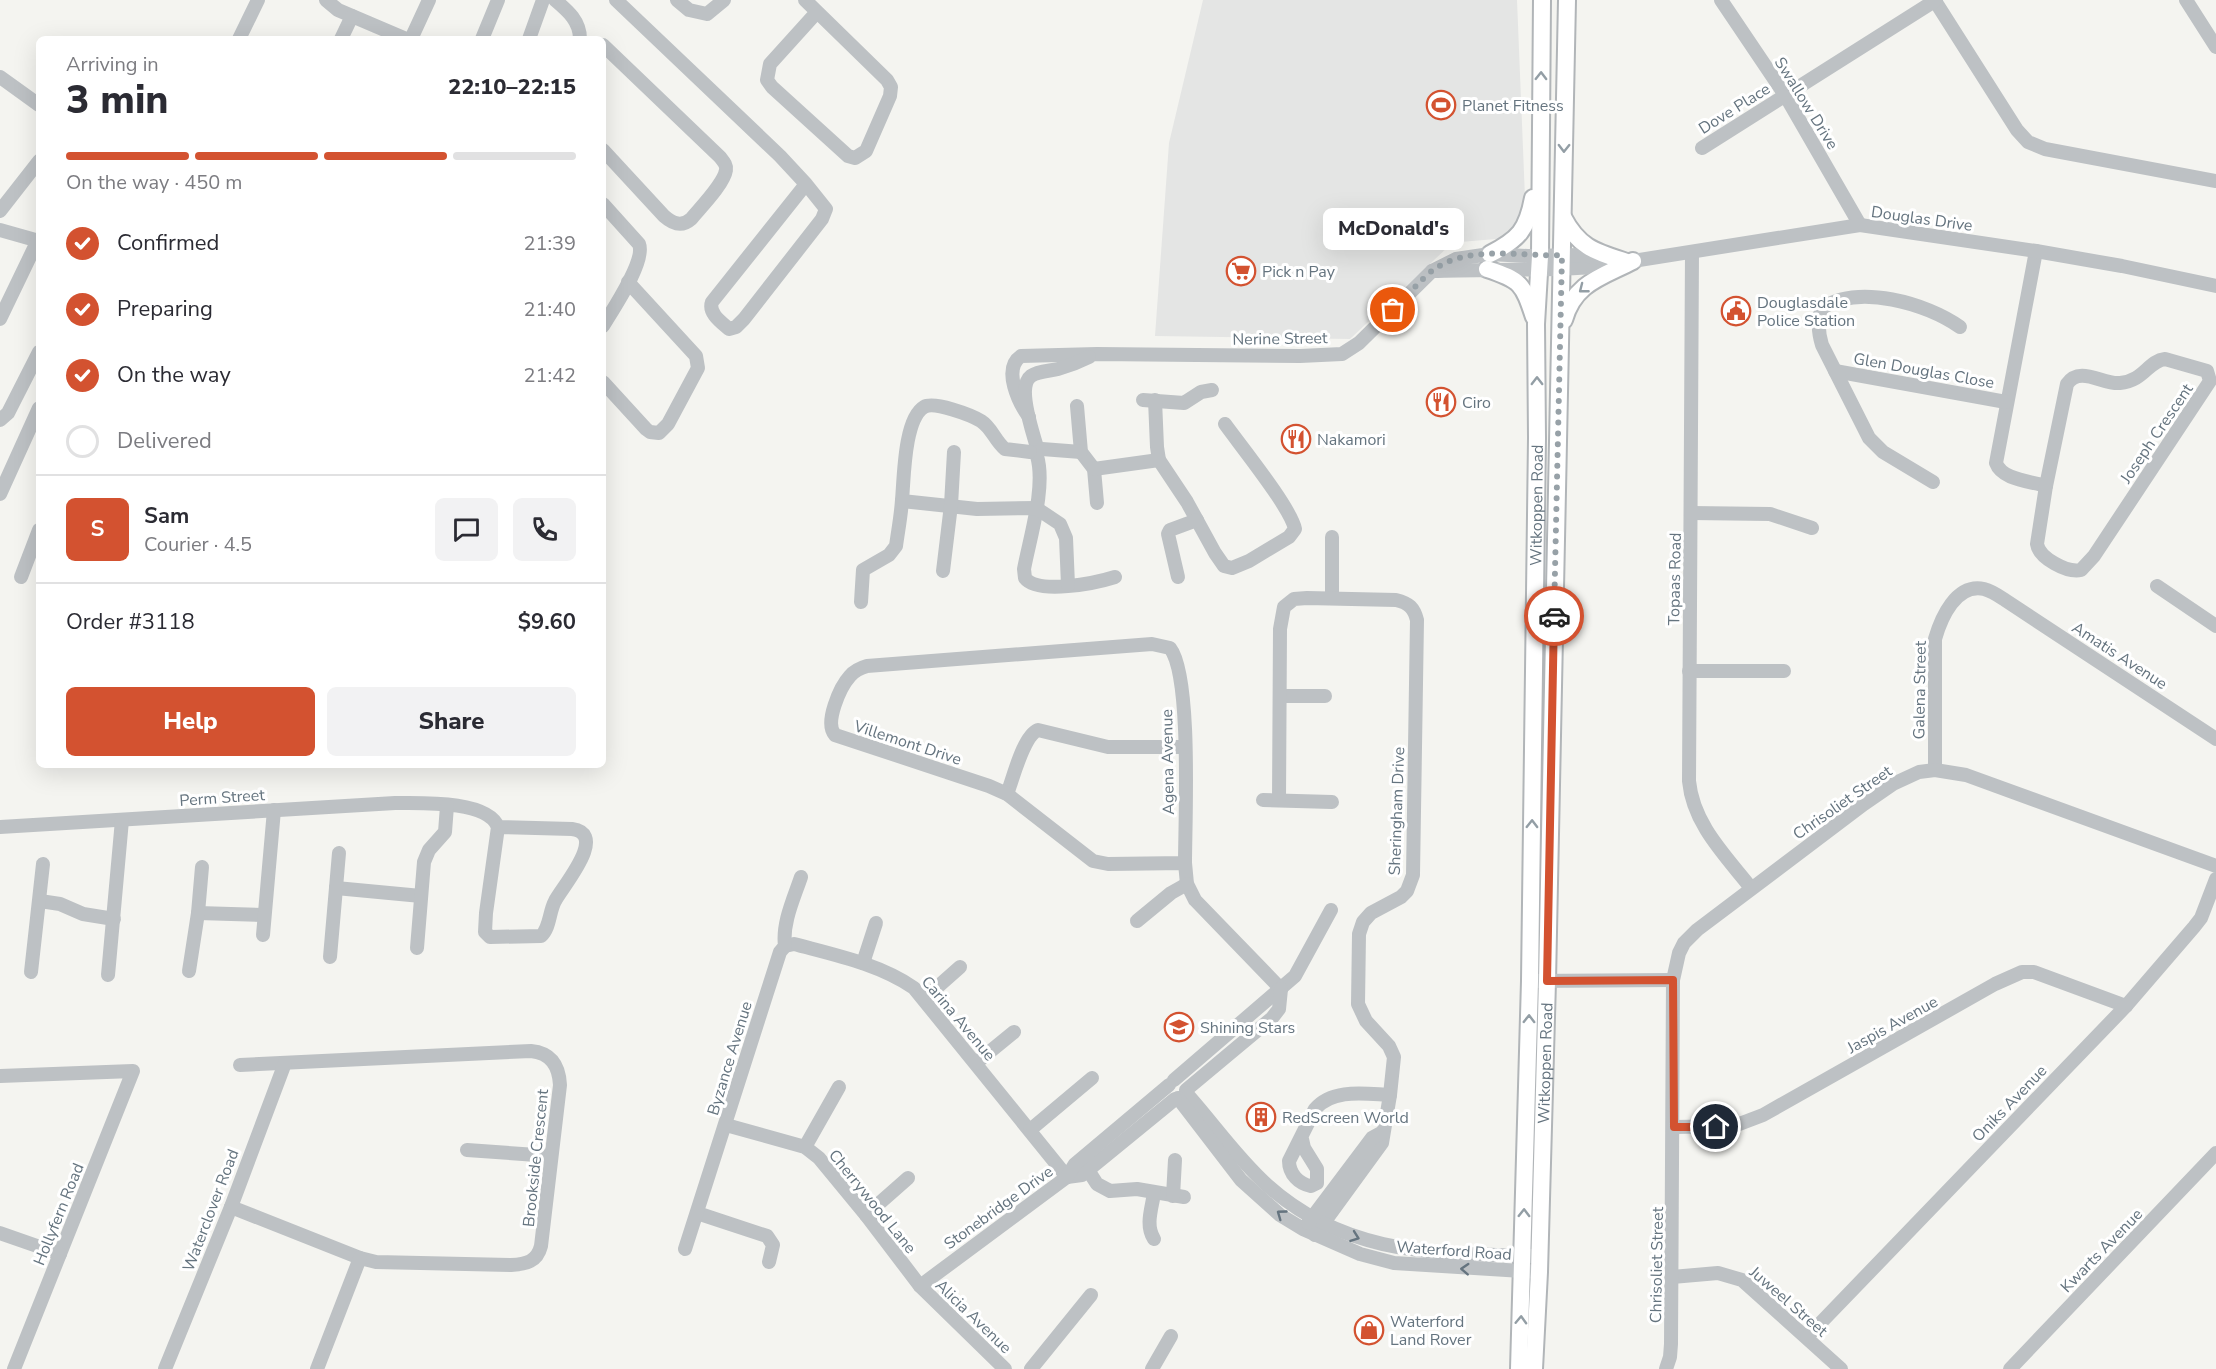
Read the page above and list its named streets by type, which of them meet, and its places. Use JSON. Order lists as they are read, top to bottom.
{
  "streets": {
    "main road": ["Witkoppen Road"],
    "street": [
      "Swallow Drive",
      "Dove Place",
      "Douglas Drive",
      "Nerine Street",
      "Glen Douglas Close",
      "Joseph Crescent",
      "Topaas Road",
      "Amatis Avenue",
      "Galena Street",
      "Villemont Drive",
      "Agena Avenue",
      "Perm Street",
      "Chrisoliet Street",
      "Sheringham Drive",
      "Carina Avenue",
      "Jaspis Avenue",
      "Byzance Avenue",
      "Oniks Avenue",
      "Brookside Crescent",
      "Cherrywood Lane",
      "Stonebridge Drive",
      "Waterclover Road",
      "Hollyfern Road",
      "Waterford Road",
      "Kwarts Avenue",
      "Juweel Street",
      "Alicia Avenue"
    ]
  },
  "crossings": [
    ["Swallow Drive", "Dove Place"],
    ["Swallow Drive", "Douglas Drive"],
    ["Douglas Drive", "Nerine Street"],
    ["Douglas Drive", "Witkoppen Road"],
    ["Douglas Drive", "Topaas Road"],
    ["Nerine Street", "Witkoppen Road"],
    ["Witkoppen Road", "Waterford Road"],
    ["Topaas Road", "Chrisoliet Street"],
    ["Amatis Avenue", "Galena Street"],
    ["Galena Street", "Chrisoliet Street"],
    ["Villemont Drive", "Agena Avenue"],
    ["Agena Avenue", "Stonebridge Drive"],
    ["Chrisoliet Street", "Jaspis Avenue"],
    ["Chrisoliet Street", "Juweel Street"],
    ["Sheringham Drive", "Waterford Road"],
    ["Carina Avenue", "Byzance Avenue"],
    ["Carina Avenue", "Stonebridge Drive"],
    ["Jaspis Avenue", "Oniks Avenue"],
    ["Byzance Avenue", "Cherrywood Lane"],
    ["Oniks Avenue", "Juweel Street"],
    ["Brookside Crescent", "Waterclover Road"],
    ["Cherrywood Lane", "Stonebridge Drive"],
    ["Cherrywood Lane", "Alicia Avenue"],
    ["Stonebridge Drive", "Waterford Road"],
    ["Stonebridge Drive", "Alicia Avenue"]
  ],
  "places": {
    "sports": ["Planet Fitness"],
    "supermarket": ["Pick n Pay"],
    "other": ["McDonald's"],
    "public building": ["Douglasdale Police Station"],
    "restaurant": ["Ciro", "Nakamori"],
    "school or university": ["Shining Stars"],
    "building": ["RedScreen World"],
    "shop": ["Waterford Land Rover"]
  },
  "page": {
    "heading": ["3 min", "Arriving in", "22:10–22:15"],
    "panel": [
      "Sam",
      "Courier · 4.5",
      "Order #3118",
      "$9.60"
    ],
    "bar": "On the way · 450 m",
    "bubble": "McDonald's",
    "list": [
      ["Confirmed", "21:39"],
      ["Preparing", "21:40"],
      ["On the way", "21:42"],
      "Delivered"
    ],
    "round": "S",
    "buttons": ["Help", "Share"]
  }
}
